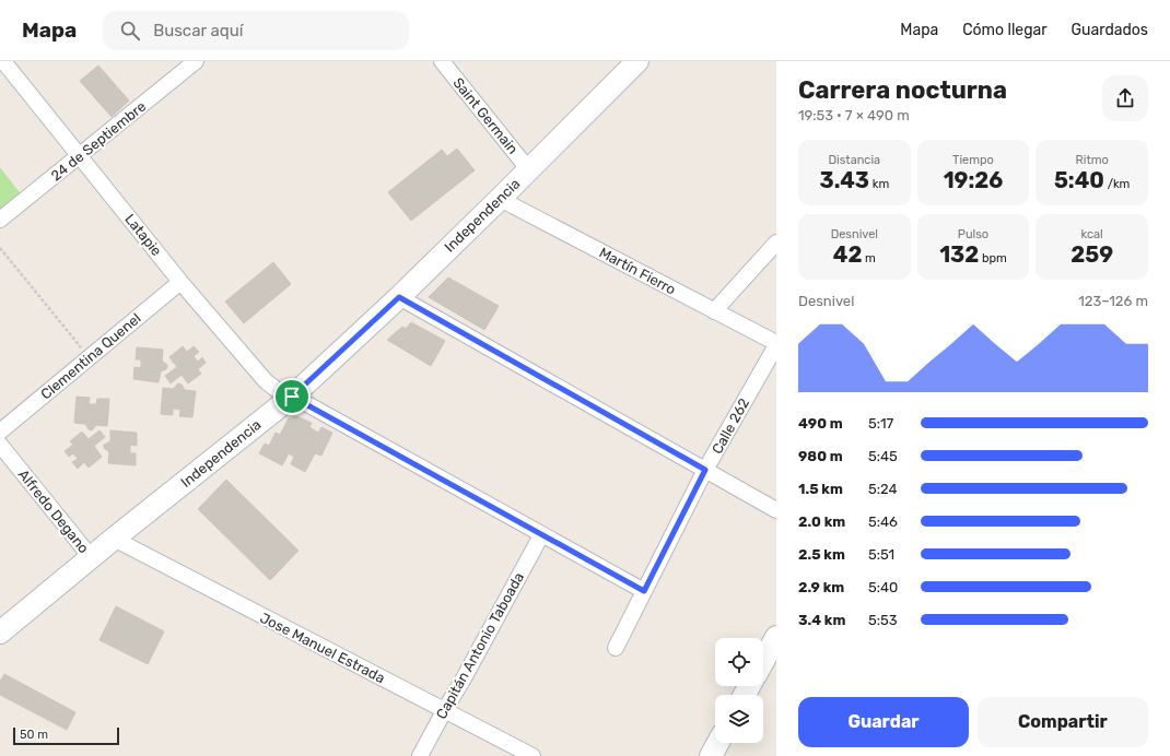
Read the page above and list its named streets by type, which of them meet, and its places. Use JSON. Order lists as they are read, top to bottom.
{
  "streets": {
    "street": [
      "Saint Germain",
      "24 de Septiembre",
      "Independencia",
      "Latapie",
      "Martín Fierro",
      "Clementina Quenel",
      "Calle 262",
      "Alfredo Degano",
      "Capitán Antonio Taboada",
      "Jose Manuel Estrada"
    ]
  },
  "crossings": [
    ["Saint Germain", "Independencia"],
    ["24 de Septiembre", "Latapie"],
    ["Independencia", "Latapie"],
    ["Independencia", "Martín Fierro"],
    ["Independencia", "Alfredo Degano"],
    ["Independencia", "Jose Manuel Estrada"],
    ["Latapie", "Clementina Quenel"],
    ["Latapie", "Calle 262"],
    ["Latapie", "Capitán Antonio Taboada"],
    ["Martín Fierro", "Calle 262"],
    ["Capitán Antonio Taboada", "Jose Manuel Estrada"]
  ],
  "scale_bar": "50 m",
  "page": {
    "header": "Mapa",
    "search": "Buscar aquí",
    "nav": ["Mapa", "Cómo llegar", "Guardados"],
    "heading": ["Carrera nocturna", "19:53 · 7 × 490 m"],
    "stats": [
      ["Distancia", "3.43 km"],
      ["Tiempo", "19:26"],
      ["Ritmo", "5:40 /km"],
      ["Desnivel", "42 m"],
      ["Pulso", "132 bpm"],
      ["kcal", "259"]
    ],
    "chart": ["Desnivel", "123–126 m"],
    "list": [
      {
        "name": "490 m",
        "note": "5:17"
      },
      {
        "name": "980 m",
        "note": "5:45"
      },
      {
        "name": "1.5 km",
        "note": "5:24"
      },
      {
        "name": "2.0 km",
        "note": "5:46"
      },
      {
        "name": "2.5 km",
        "note": "5:51"
      },
      {
        "name": "2.9 km",
        "note": "5:40"
      },
      {
        "name": "3.4 km",
        "note": "5:53"
      }
    ],
    "buttons": ["Guardar", "Compartir"],
    "scale": "50 m"
  }
}
